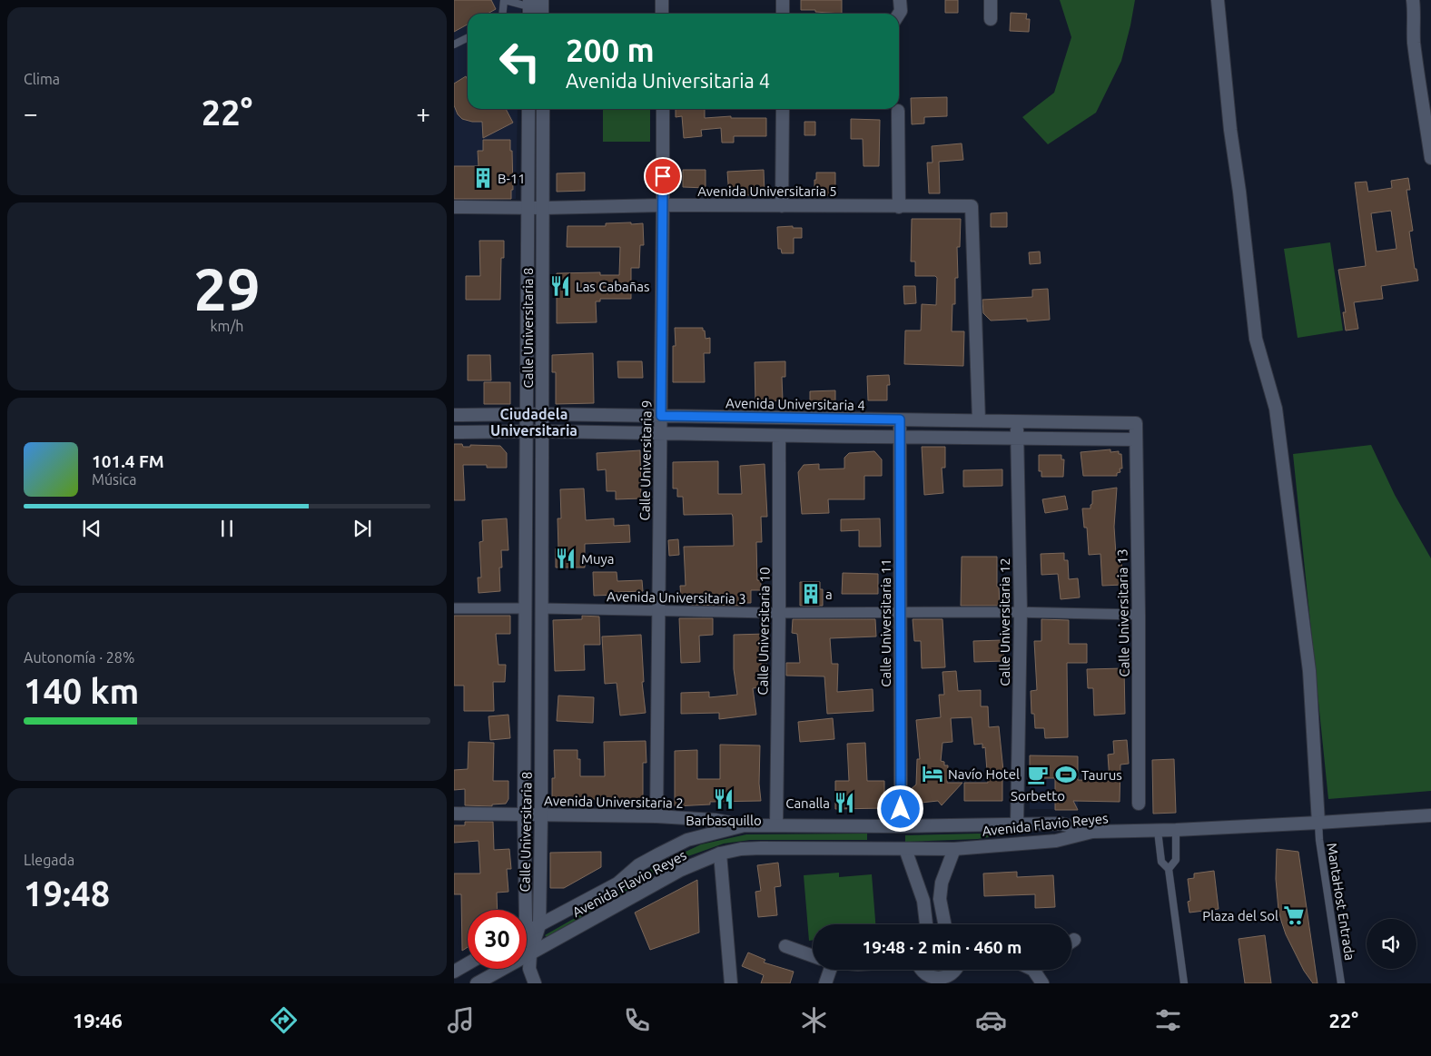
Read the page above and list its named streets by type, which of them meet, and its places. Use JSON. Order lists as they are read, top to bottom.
{
  "streets": {
    "street": [
      "Avenida Universitaria 5",
      "Calle Universitaria 8",
      "Avenida Universitaria 4",
      "Calle Universitaria 9",
      "Avenida Universitaria 3",
      "Calle Universitaria 13",
      "Calle Universitaria 12",
      "Calle Universitaria 11",
      "Calle Universitaria 10",
      "Avenida Universitaria 2",
      "Avenida Flavio Reyes"
    ],
    "lane": ["MantaHost Entrada"]
  },
  "crossings": [
    ["Avenida Universitaria 5", "Calle Universitaria 8"],
    ["Avenida Universitaria 5", "Avenida Universitaria 4"],
    ["Avenida Universitaria 5", "Calle Universitaria 9"],
    ["Calle Universitaria 8", "Avenida Universitaria 4"],
    ["Calle Universitaria 8", "Avenida Universitaria 3"],
    ["Calle Universitaria 8", "Avenida Universitaria 2"],
    ["Calle Universitaria 8", "Avenida Flavio Reyes"],
    ["Avenida Universitaria 4", "Calle Universitaria 9"],
    ["Avenida Universitaria 4", "Calle Universitaria 13"],
    ["Avenida Universitaria 4", "Calle Universitaria 12"],
    ["Avenida Universitaria 4", "Calle Universitaria 11"],
    ["Calle Universitaria 9", "Avenida Universitaria 3"],
    ["Calle Universitaria 9", "Avenida Universitaria 2"],
    ["Avenida Universitaria 3", "Calle Universitaria 13"],
    ["Avenida Universitaria 3", "Calle Universitaria 12"],
    ["Avenida Universitaria 3", "Calle Universitaria 11"],
    ["Avenida Universitaria 3", "Calle Universitaria 10"],
    ["Avenida Flavio Reyes", "MantaHost Entrada"]
  ],
  "districts": ["Ciudadela Universitaria"],
  "places": {
    "building": ["B-11", "a"],
    "restaurant": [
      "Las Cabañas",
      "Muya",
      "Barbasquillo",
      "Canalla"
    ],
    "hotel": ["Navío Hotel"],
    "cafe": ["Sorbetto"],
    "sports": ["Taurus"],
    "supermarket": ["Plaza del Sol"]
  },
  "page": {
    "tile": [
      "Clima",
      ["29", "km/h"],
      ["Autonomía · 28%", "140 km"],
      ["Llegada", "19:48"]
    ],
    "turn": ["200 m", "Avenida Universitaria 4"],
    "heat": ["−", "22°", "+"],
    "song": ["101.4 FM", "Música"],
    "limit": "30",
    "trip": "19:48 · 2 min · 460 m",
    "tabs": ["19:46", "22°"]
  }
}
